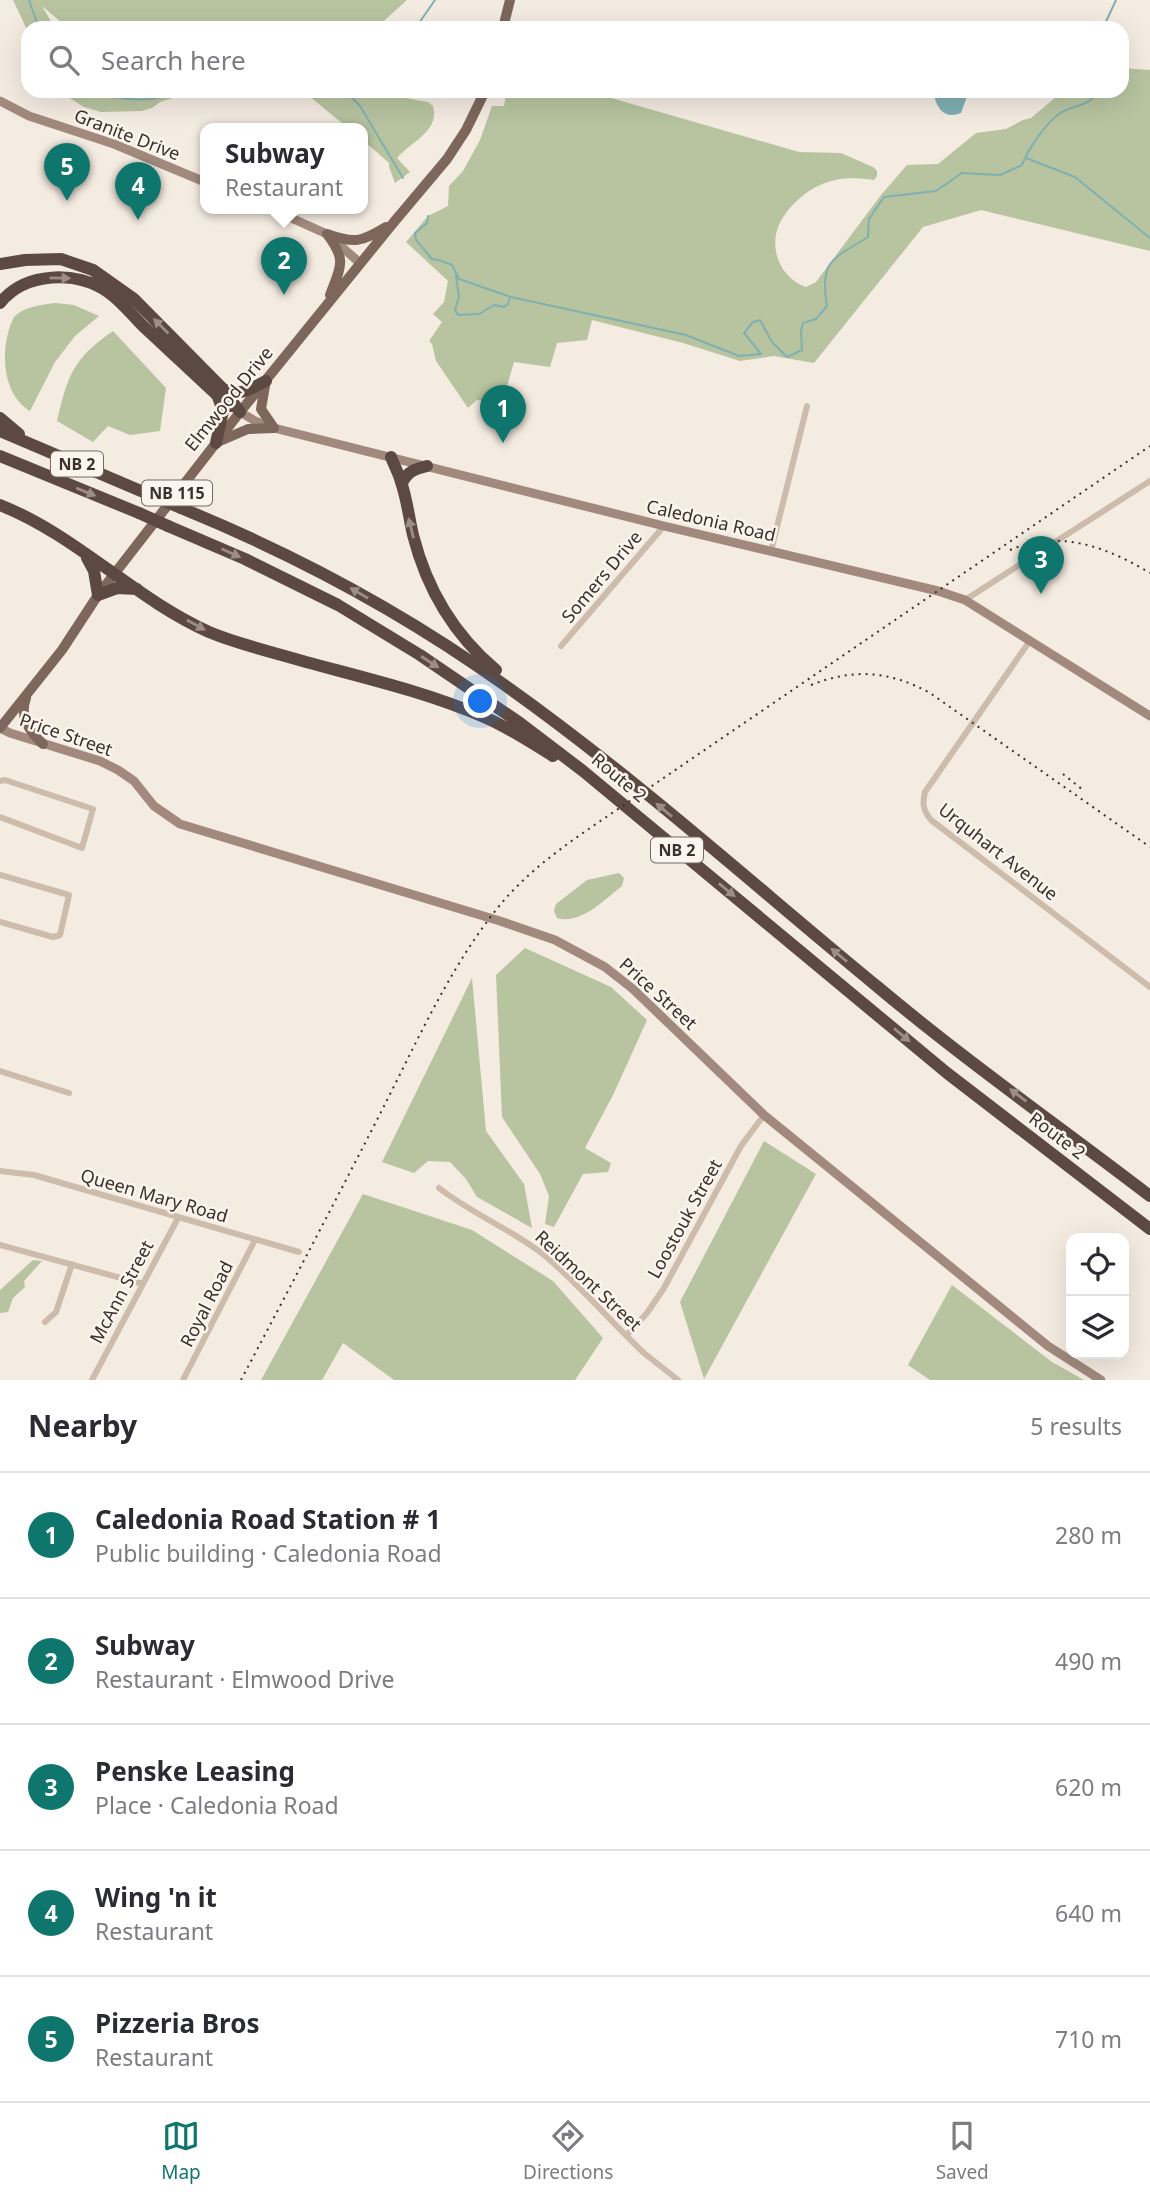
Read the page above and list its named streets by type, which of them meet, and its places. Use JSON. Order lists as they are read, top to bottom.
{
  "streets": {
    "highway": ["NB 2", "Route 2"],
    "main road": ["Elmwood Drive", "NB 115"],
    "street": [
      "Granite Drive",
      "Caledonia Road",
      "Somers Drive",
      "Price Street",
      "Urquhart Avenue",
      "Queen Mary Road",
      "Loostouk Street",
      "Reidmont Street",
      "McAnn Street",
      "Royal Road"
    ]
  },
  "crossings": [
    ["Elmwood Drive", "Caledonia Road"],
    ["Elmwood Drive", "Price Street"],
    ["Caledonia Road", "Somers Drive"],
    ["Caledonia Road", "Urquhart Avenue"],
    ["Price Street", "Loostouk Street"],
    ["Queen Mary Road", "McAnn Street"],
    ["Queen Mary Road", "Royal Road"],
    ["Loostouk Street", "Reidmont Street"]
  ],
  "page": {
    "search": "Search here",
    "popup": ["Subway", "Restaurant"],
    "pins": [
      "5",
      "4",
      "2",
      "1",
      "3"
    ],
    "heading": ["Nearby", "5 results"],
    "list": [
      {
        "mark": "1",
        "name": "Caledonia Road Station # 1",
        "note": "Public building · Caledonia Road",
        "value": "280 m"
      },
      {
        "mark": "2",
        "name": "Subway",
        "note": "Restaurant · Elmwood Drive",
        "value": "490 m"
      },
      {
        "mark": "3",
        "name": "Penske Leasing",
        "note": "Place · Caledonia Road",
        "value": "620 m"
      },
      {
        "mark": "4",
        "name": "Wing 'n it",
        "note": "Restaurant",
        "value": "640 m"
      },
      {
        "mark": "5",
        "name": "Pizzeria Bros",
        "note": "Restaurant",
        "value": "710 m"
      }
    ],
    "nav": ["Map", "Directions", "Saved"]
  }
}
